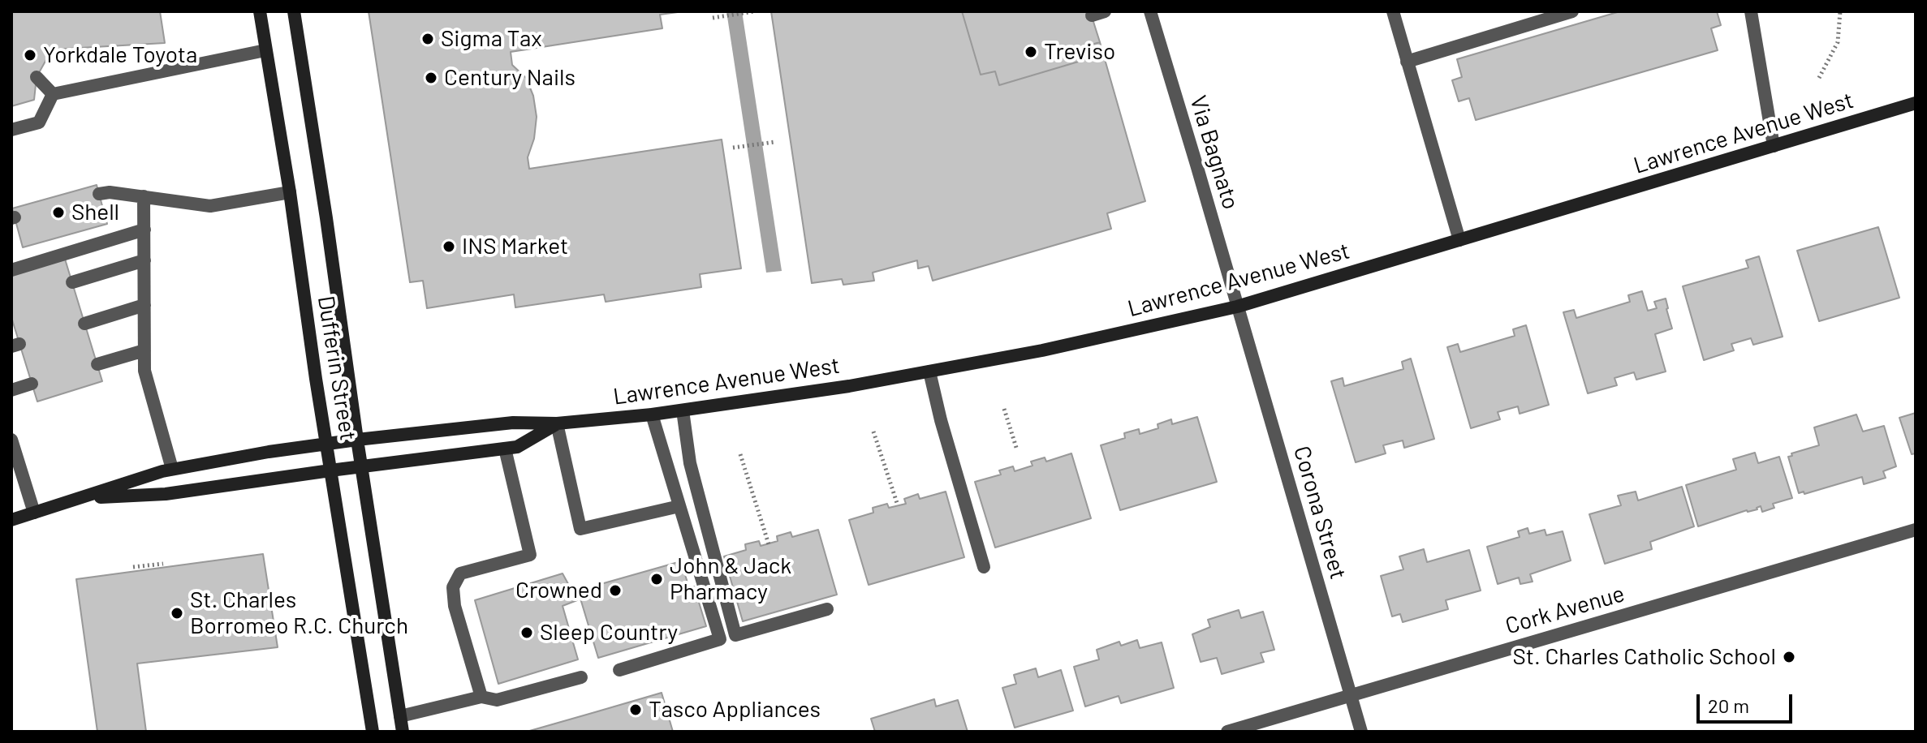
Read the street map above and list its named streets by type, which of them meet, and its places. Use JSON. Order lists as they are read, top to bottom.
{
  "streets": {
    "main road": ["Lawrence Avenue West", "Dufferin Street"],
    "street": ["Via Bagnato", "Corona Street", "Cork Avenue"]
  },
  "crossings": [
    ["Lawrence Avenue West", "Via Bagnato"],
    ["Lawrence Avenue West", "Dufferin Street"],
    ["Lawrence Avenue West", "Corona Street"],
    ["Via Bagnato", "Corona Street"],
    ["Corona Street", "Cork Avenue"]
  ],
  "places": [
    "Sigma Tax",
    "Treviso",
    "Yorkdale Toyota",
    "Century Nails",
    "Shell",
    "INS Market",
    "John & Jack Pharmacy",
    "Crowned",
    "St. Charles Borromeo R.C. Church",
    "Sleep Country",
    "St. Charles Catholic School",
    "Tasco Appliances"
  ],
  "scale_bar": "20 m"
}
